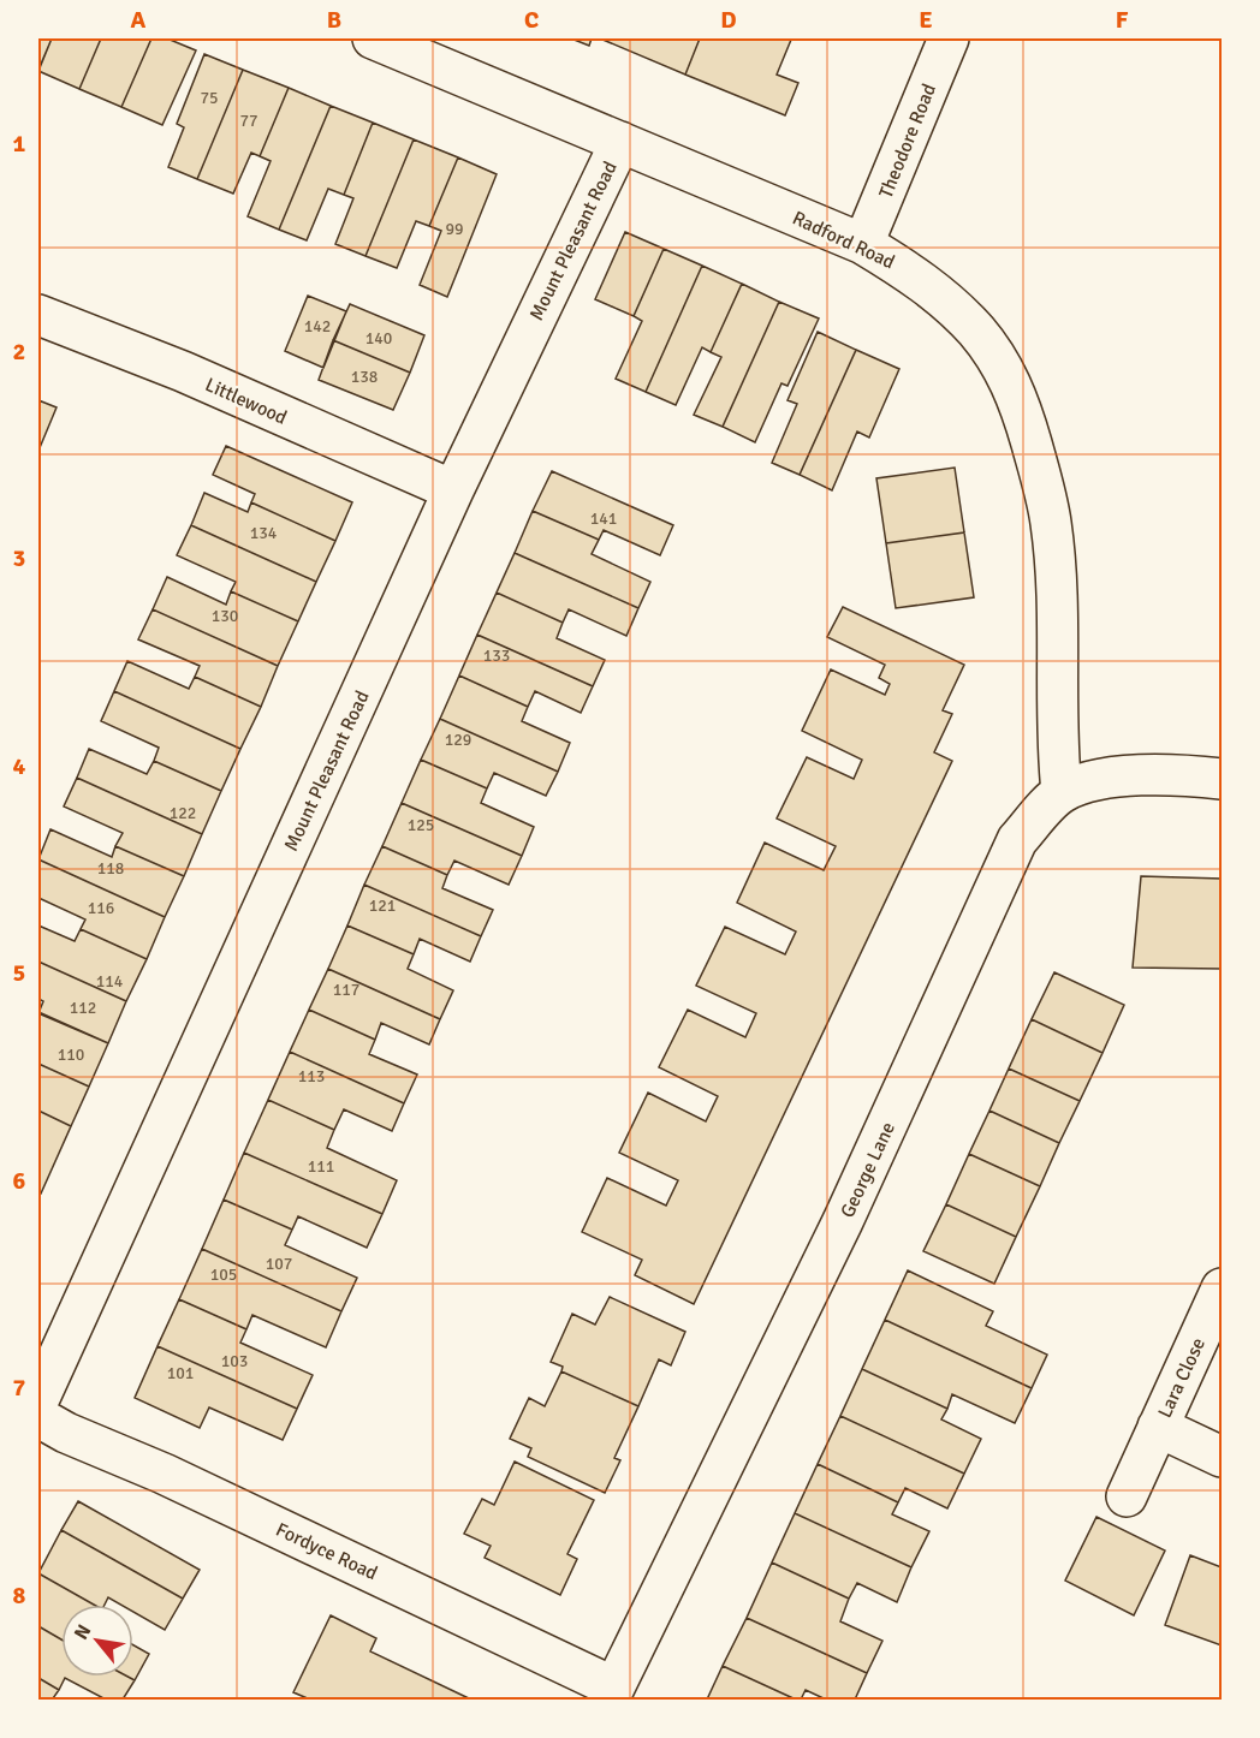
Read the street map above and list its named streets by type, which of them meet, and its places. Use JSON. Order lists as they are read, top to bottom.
{
  "streets": {
    "street": [
      "Theodore Road",
      "Radford Road",
      "Mount Pleasant Road",
      "Littlewood",
      "George Lane",
      "Lara Close",
      "Fordyce Road"
    ]
  },
  "crossings": [
    ["Theodore Road", "Radford Road"],
    ["Radford Road", "Mount Pleasant Road"],
    ["Radford Road", "George Lane"],
    ["Mount Pleasant Road", "Littlewood"],
    ["George Lane", "Fordyce Road"]
  ],
  "house_numbers": [
    "75",
    "77",
    "99",
    "142",
    "140",
    "138",
    "141",
    "134",
    "130",
    "133",
    "129",
    "122",
    "125",
    "118",
    "121",
    "116",
    "114",
    "117",
    "112",
    "110",
    "113",
    "111",
    "107",
    "105",
    "103",
    "101"
  ],
  "north": "top left",
  "grid": {
    "columns": [
      "A",
      "B",
      "C",
      "D",
      "E",
      "F"
    ],
    "rows": [
      "1",
      "2",
      "3",
      "4",
      "5",
      "6",
      "7",
      "8"
    ]
  }
}
